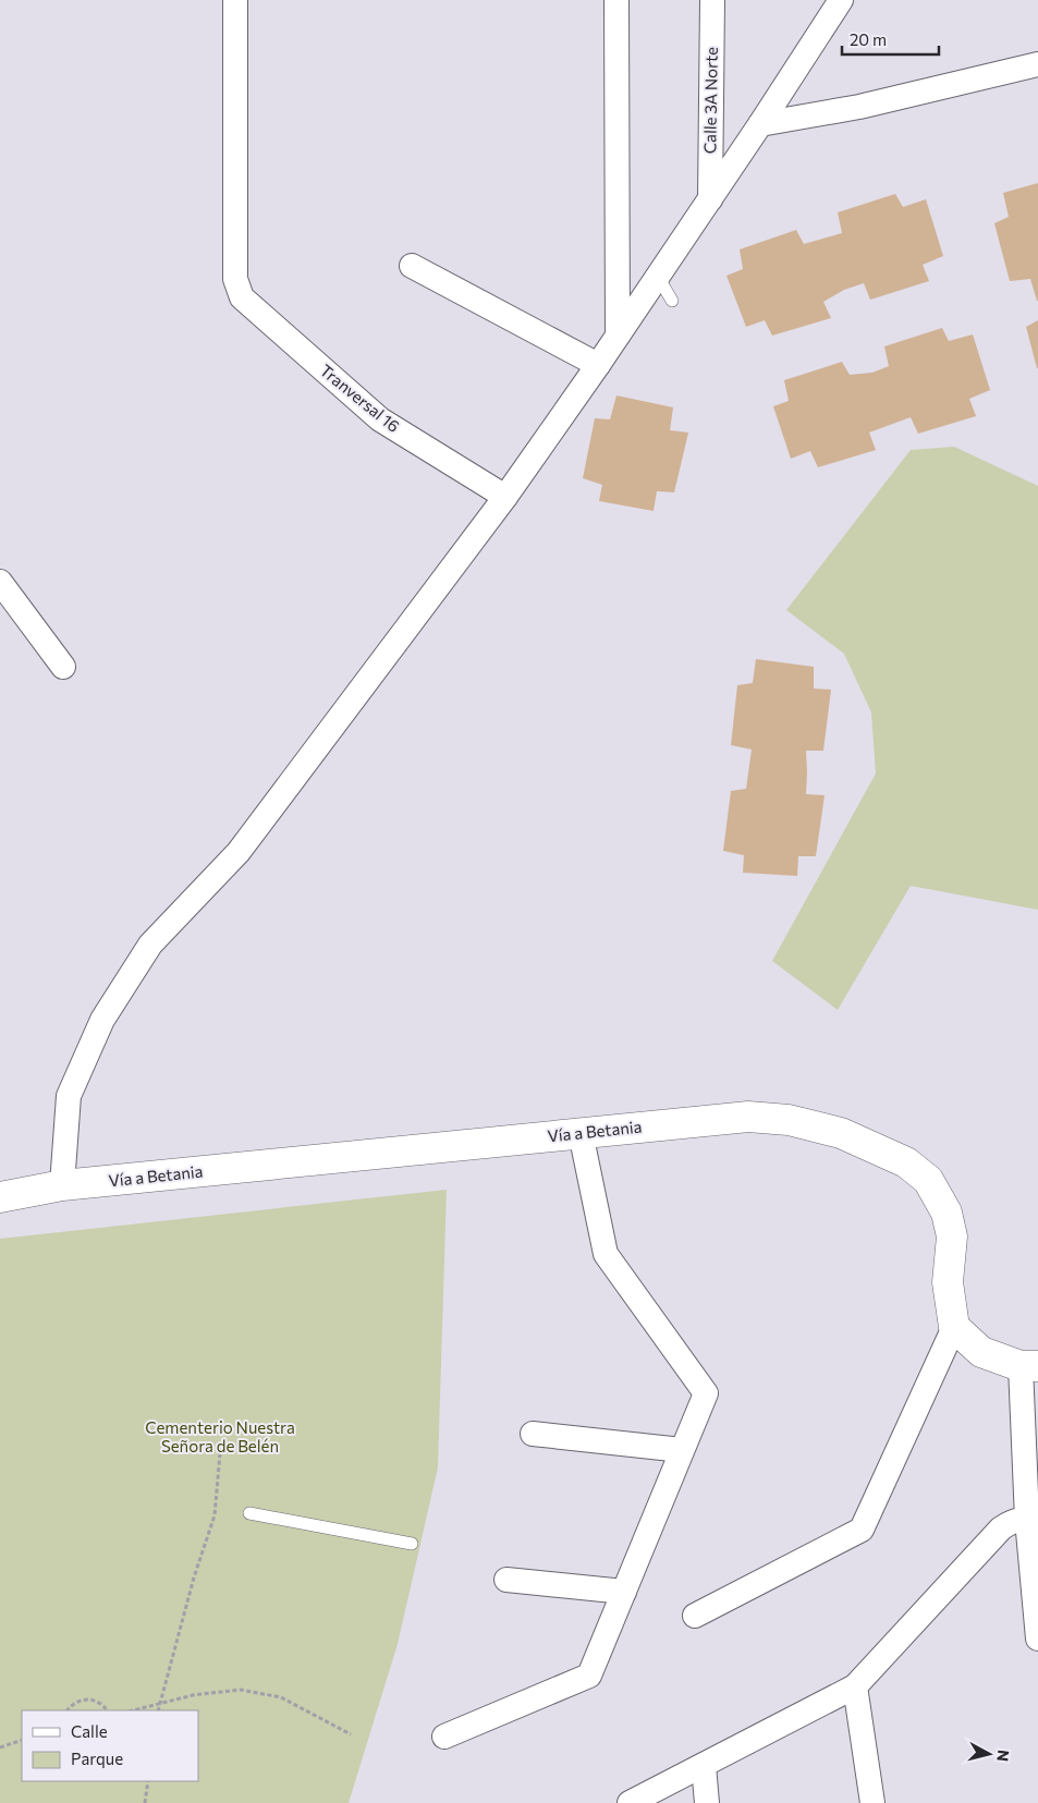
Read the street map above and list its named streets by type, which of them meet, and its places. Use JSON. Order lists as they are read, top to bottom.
{
  "streets": {
    "street": ["Calle 3A Norte", "Tranversal 16", "Vía a Betania"]
  },
  "parks": ["Cementerio Nuestra Señora de Belén"],
  "legend": ["Calle", "Parque"],
  "scale_bar": "20 m",
  "north": "right"
}
